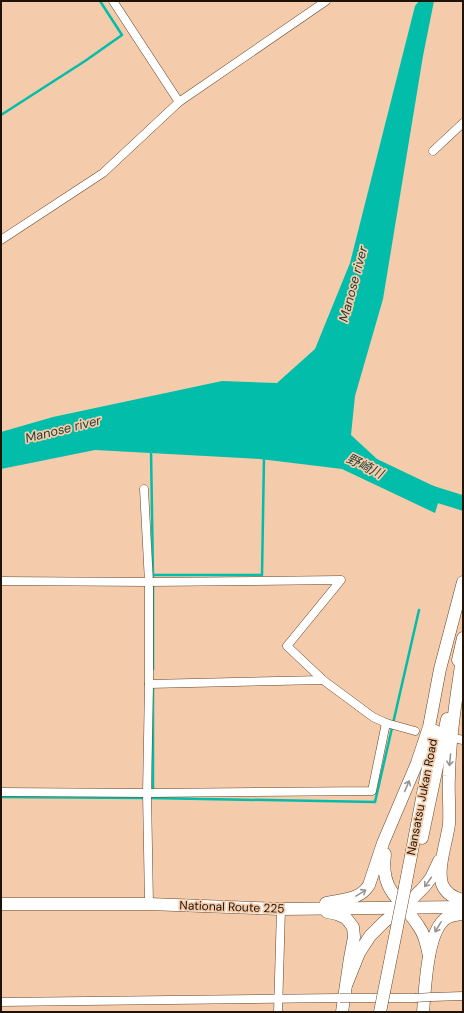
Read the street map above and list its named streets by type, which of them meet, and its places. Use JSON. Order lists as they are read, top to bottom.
{
  "streets": {
    "highway": ["Nansatsu Jukan Road", "National Route 225"]
  },
  "crossings": [
    ["Nansatsu Jukan Road", "National Route 225"]
  ],
  "water": ["Manose river", "野崎川"]
}
